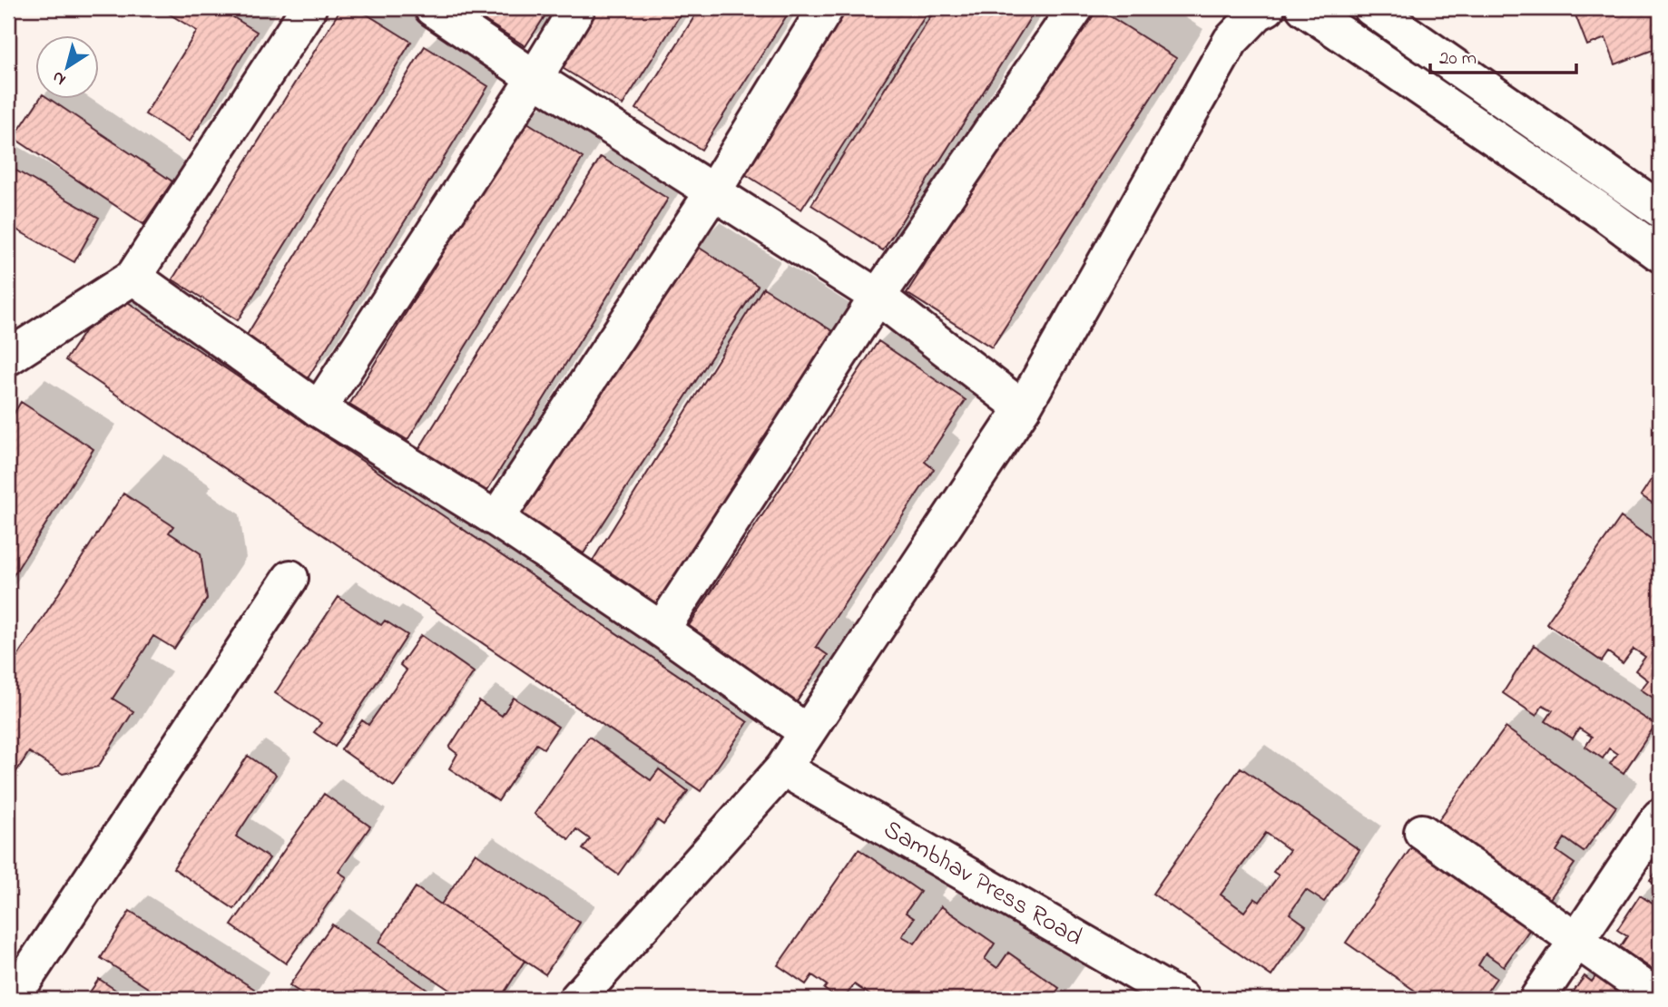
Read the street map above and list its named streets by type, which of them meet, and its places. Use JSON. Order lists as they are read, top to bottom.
{
  "streets": {
    "street": ["Sambhav Press Road"]
  },
  "scale_bar": "20 m",
  "north": "bottom left"
}
